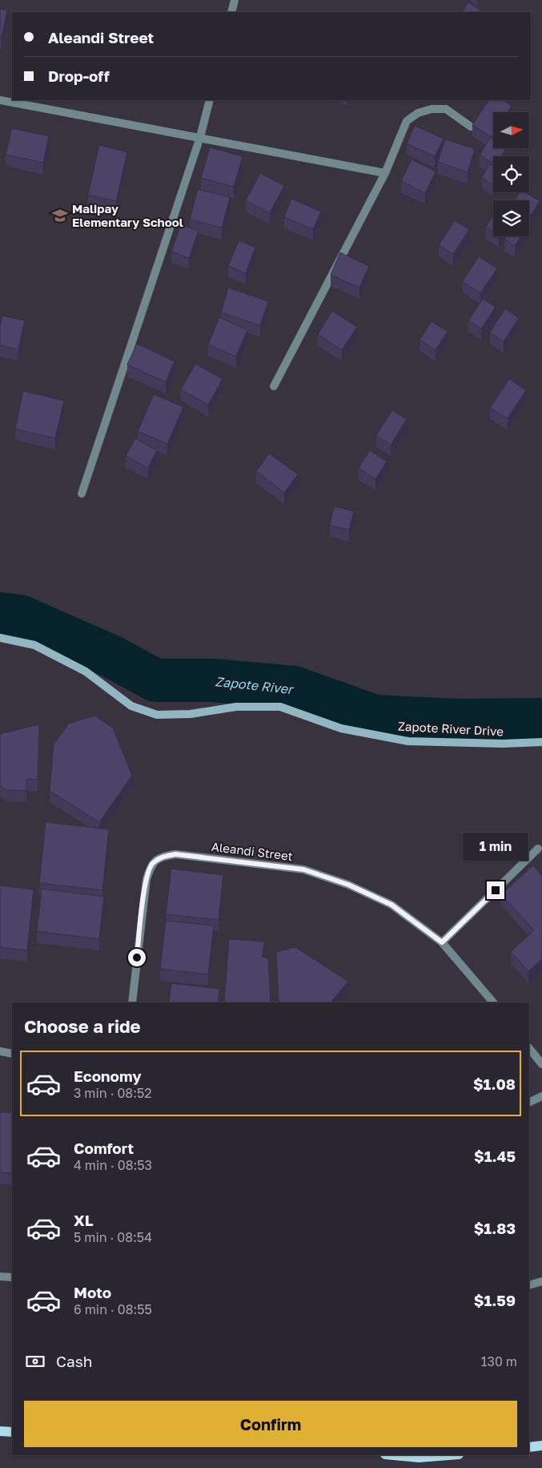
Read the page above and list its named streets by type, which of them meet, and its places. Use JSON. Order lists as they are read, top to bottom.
{
  "streets": {
    "street": ["Zapote River Drive", "Aleandi Street"]
  },
  "water": ["Zapote River"],
  "places": {
    "school or university": ["Malipay Elementary School"]
  },
  "north": "right",
  "page": {
    "banner": ["Aleandi Street", "Drop-off"],
    "bubble": "1 min",
    "heading": "Choose a ride",
    "list": [
      {
        "name": "Economy",
        "note": "3 min · 08:52",
        "value": "$1.08"
      },
      {
        "name": "Comfort",
        "note": "4 min · 08:53",
        "value": "$1.45"
      },
      {
        "name": "XL",
        "note": "5 min · 08:54",
        "value": "$1.83"
      },
      {
        "name": "Moto",
        "note": "6 min · 08:55",
        "value": "$1.59"
      }
    ],
    "pay": ["Cash", "130 m"],
    "buttons": "Confirm"
  }
}
